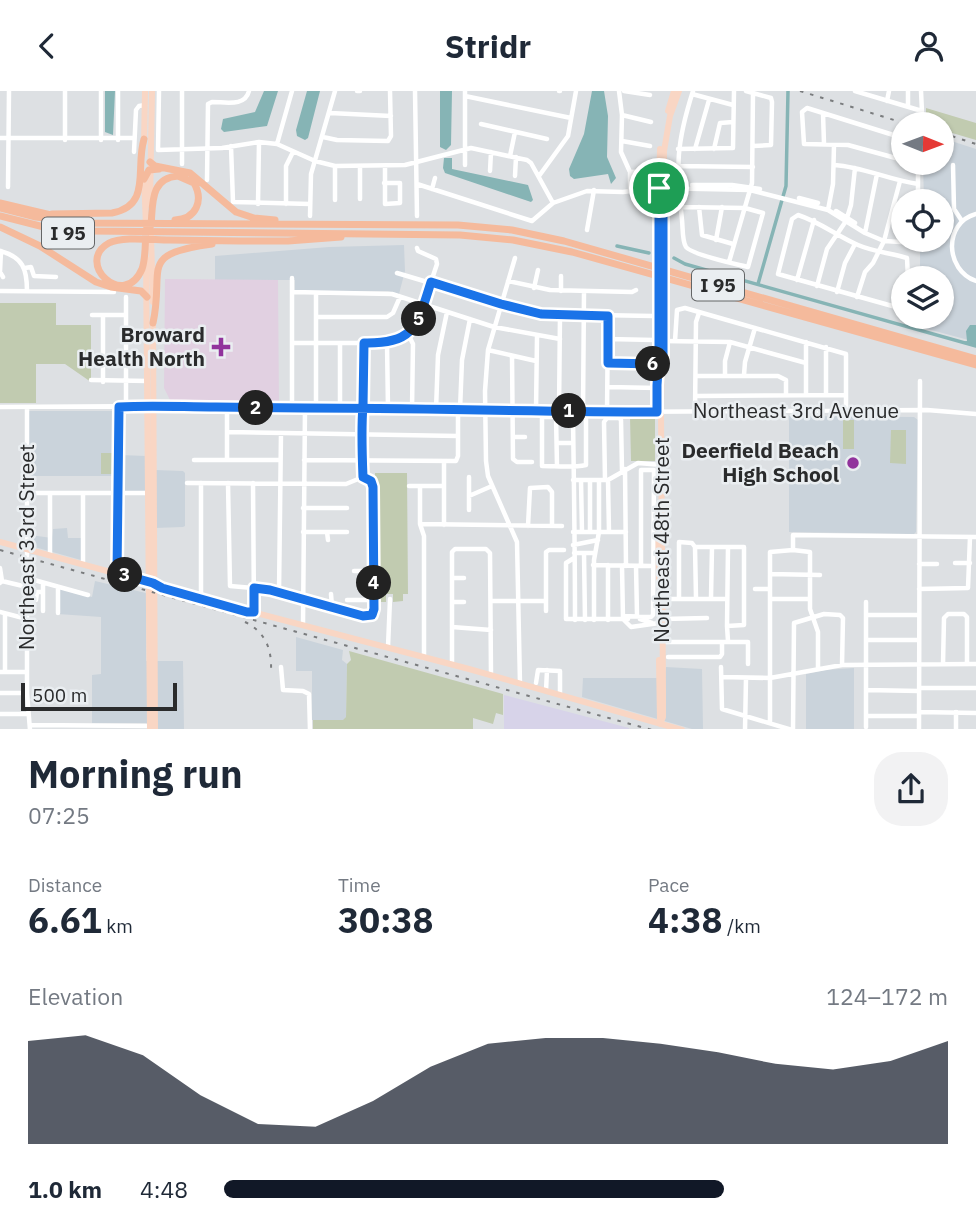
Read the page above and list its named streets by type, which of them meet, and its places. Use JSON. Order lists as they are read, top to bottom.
{
  "streets": {
    "highway": ["I 95"],
    "main road": ["Northeast 48th Street"],
    "street": ["Northeast 3rd Avenue", "Northeast 33rd Street"]
  },
  "crossings": [
    ["Northeast 3rd Avenue", "Northeast 48th Street"],
    ["Northeast 3rd Avenue", "Northeast 33rd Street"]
  ],
  "places": {
    "health": ["Broward Health North"],
    "other": ["Deerfield Beach High School"]
  },
  "scale_bar": "500 m",
  "north": "right",
  "page": {
    "header": "Stridr",
    "pins": [
      "5",
      "6",
      "2",
      "1",
      "3",
      "4"
    ],
    "scale": "500 m",
    "heading": ["Morning run", "07:25"],
    "stats": [
      ["Distance", "6.61 km"],
      ["Time", "30:38"],
      ["Pace", "4:38 /km"]
    ],
    "chart": ["Elevation", "124–172 m"],
    "list": [
      {
        "name": "1.0 km",
        "note": "4:48"
      }
    ]
  }
}
